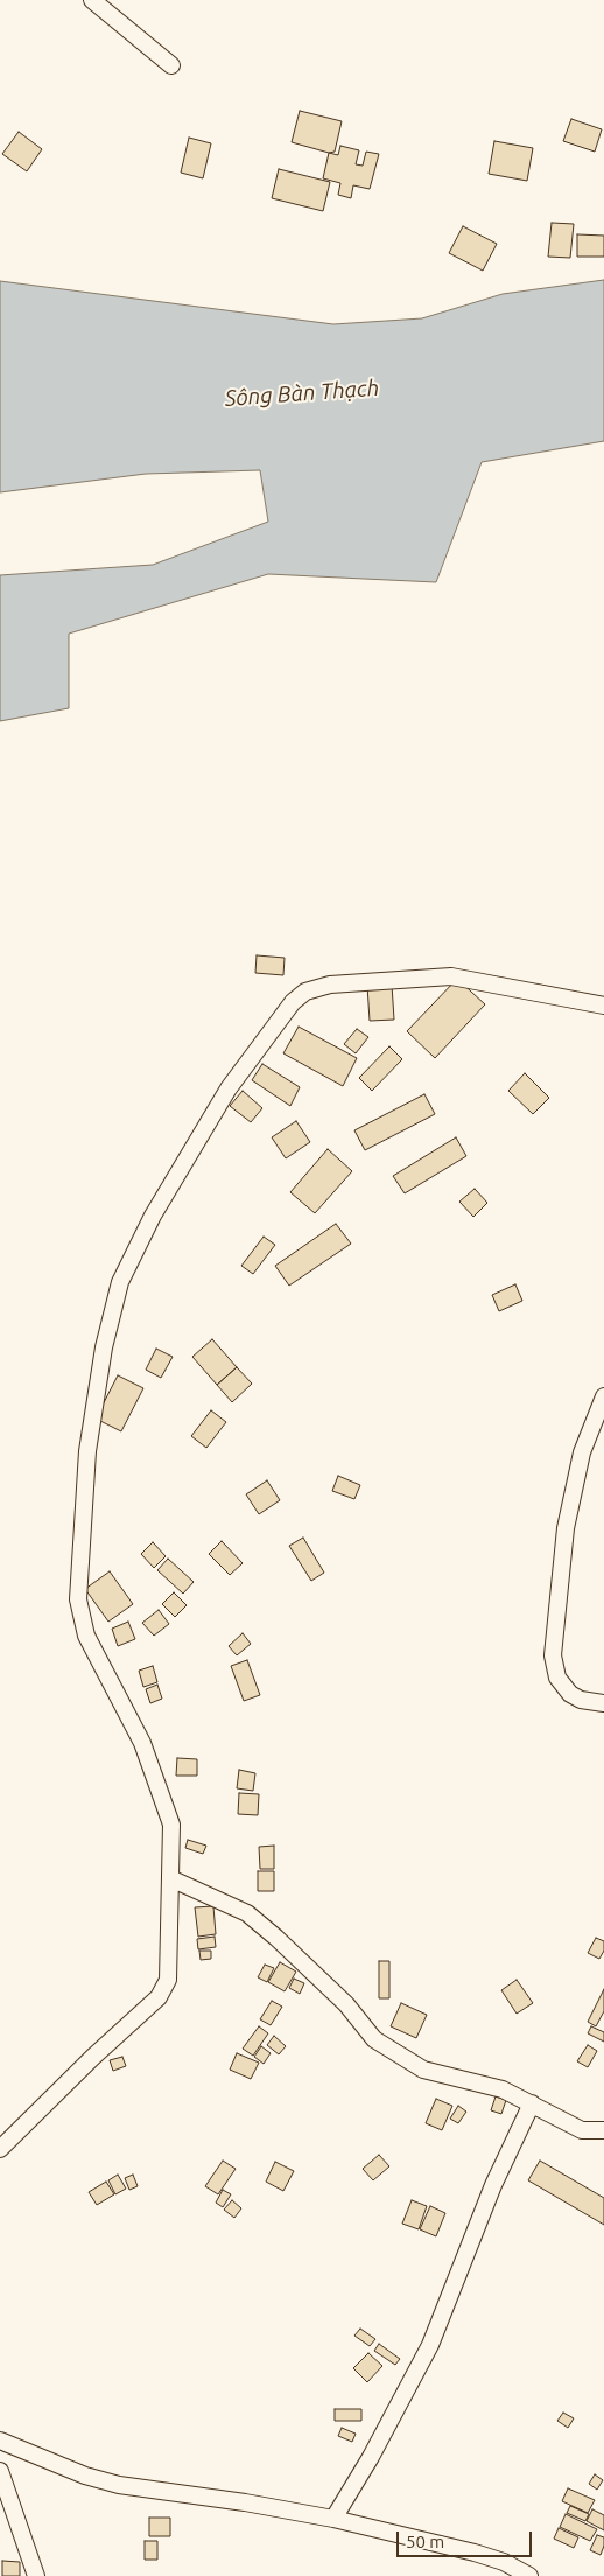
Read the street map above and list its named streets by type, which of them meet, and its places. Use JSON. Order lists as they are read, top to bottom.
{
  "water": ["Sông Bàn Thạch"],
  "scale_bar": "50 m"
}
